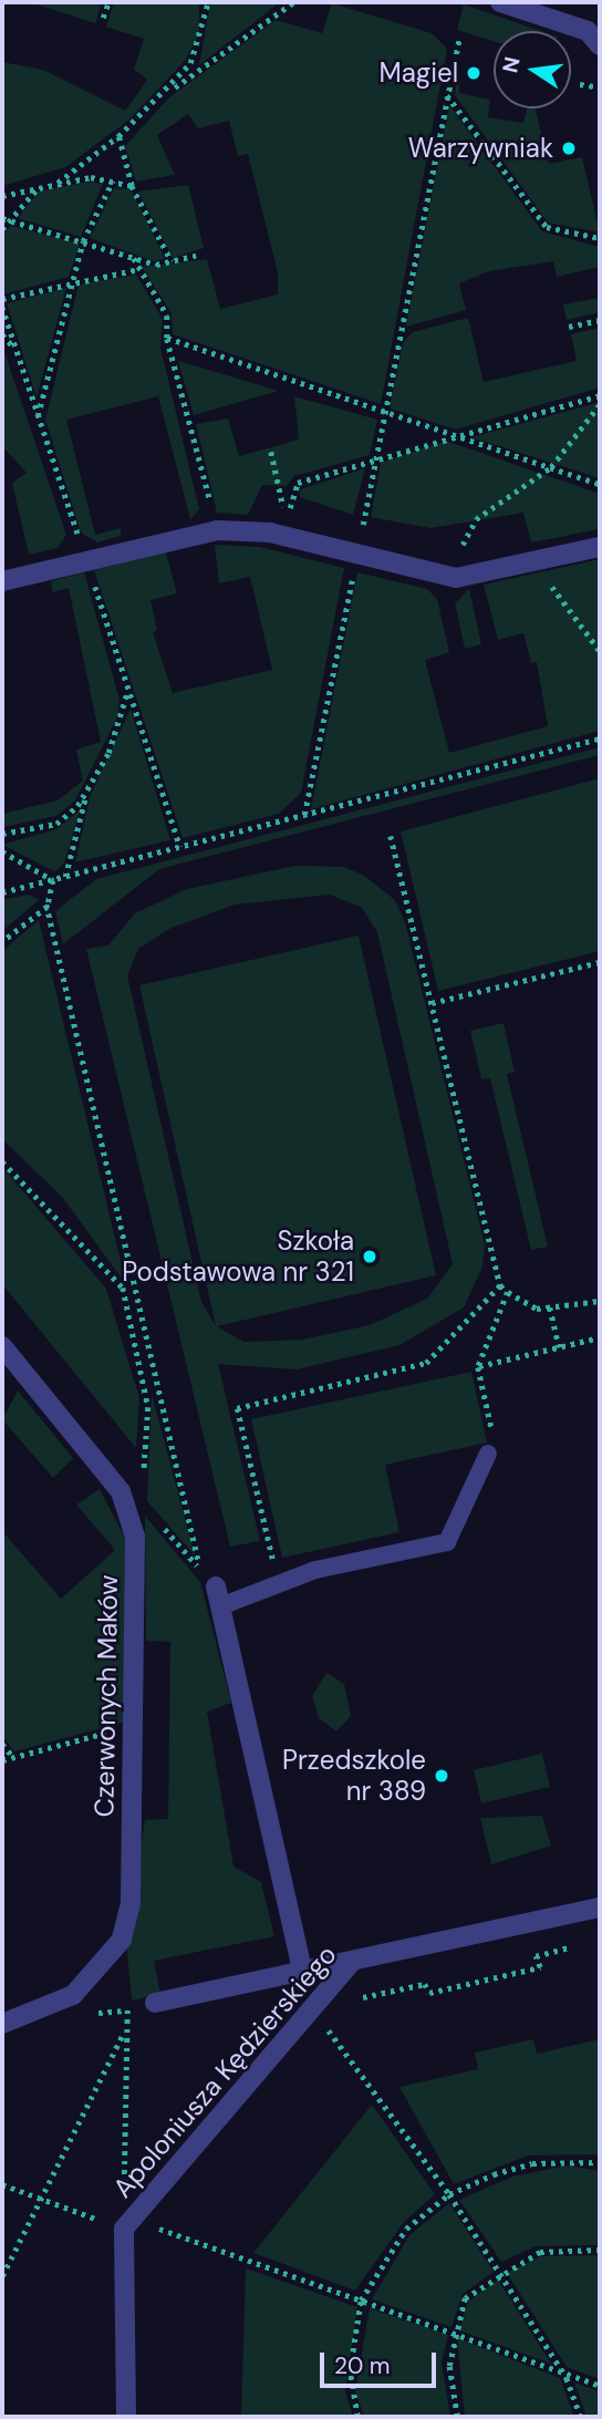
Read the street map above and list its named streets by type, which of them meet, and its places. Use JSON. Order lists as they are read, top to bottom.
{
  "streets": {
    "street": ["Czerwonych Maków", "Apoloniusza Kędzierskiego"]
  },
  "places": [
    "Magiel",
    "Warzywniak",
    "Szkoła Podstawowa nr 321",
    "Przedszkole nr 389"
  ],
  "scale_bar": "20 m",
  "north": "left"
}
